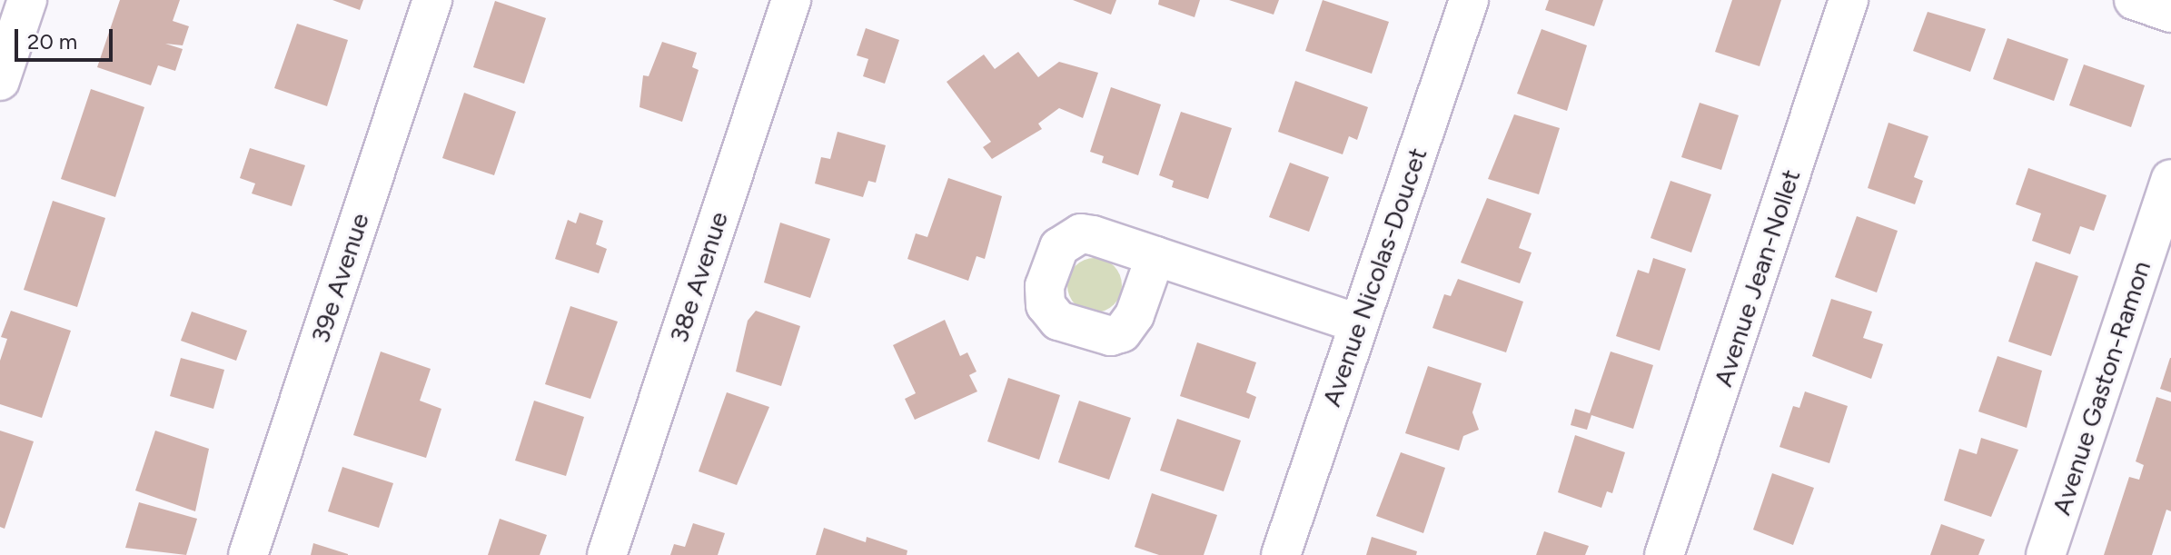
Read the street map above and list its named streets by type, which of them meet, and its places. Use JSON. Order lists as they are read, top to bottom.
{
  "streets": {
    "street": [
      "38e Avenue",
      "Avenue Nicolas-Doucet",
      "39e Avenue",
      "Avenue Jean-Nollet",
      "Avenue Gaston-Ramon"
    ]
  },
  "scale_bar": "20 m"
}
